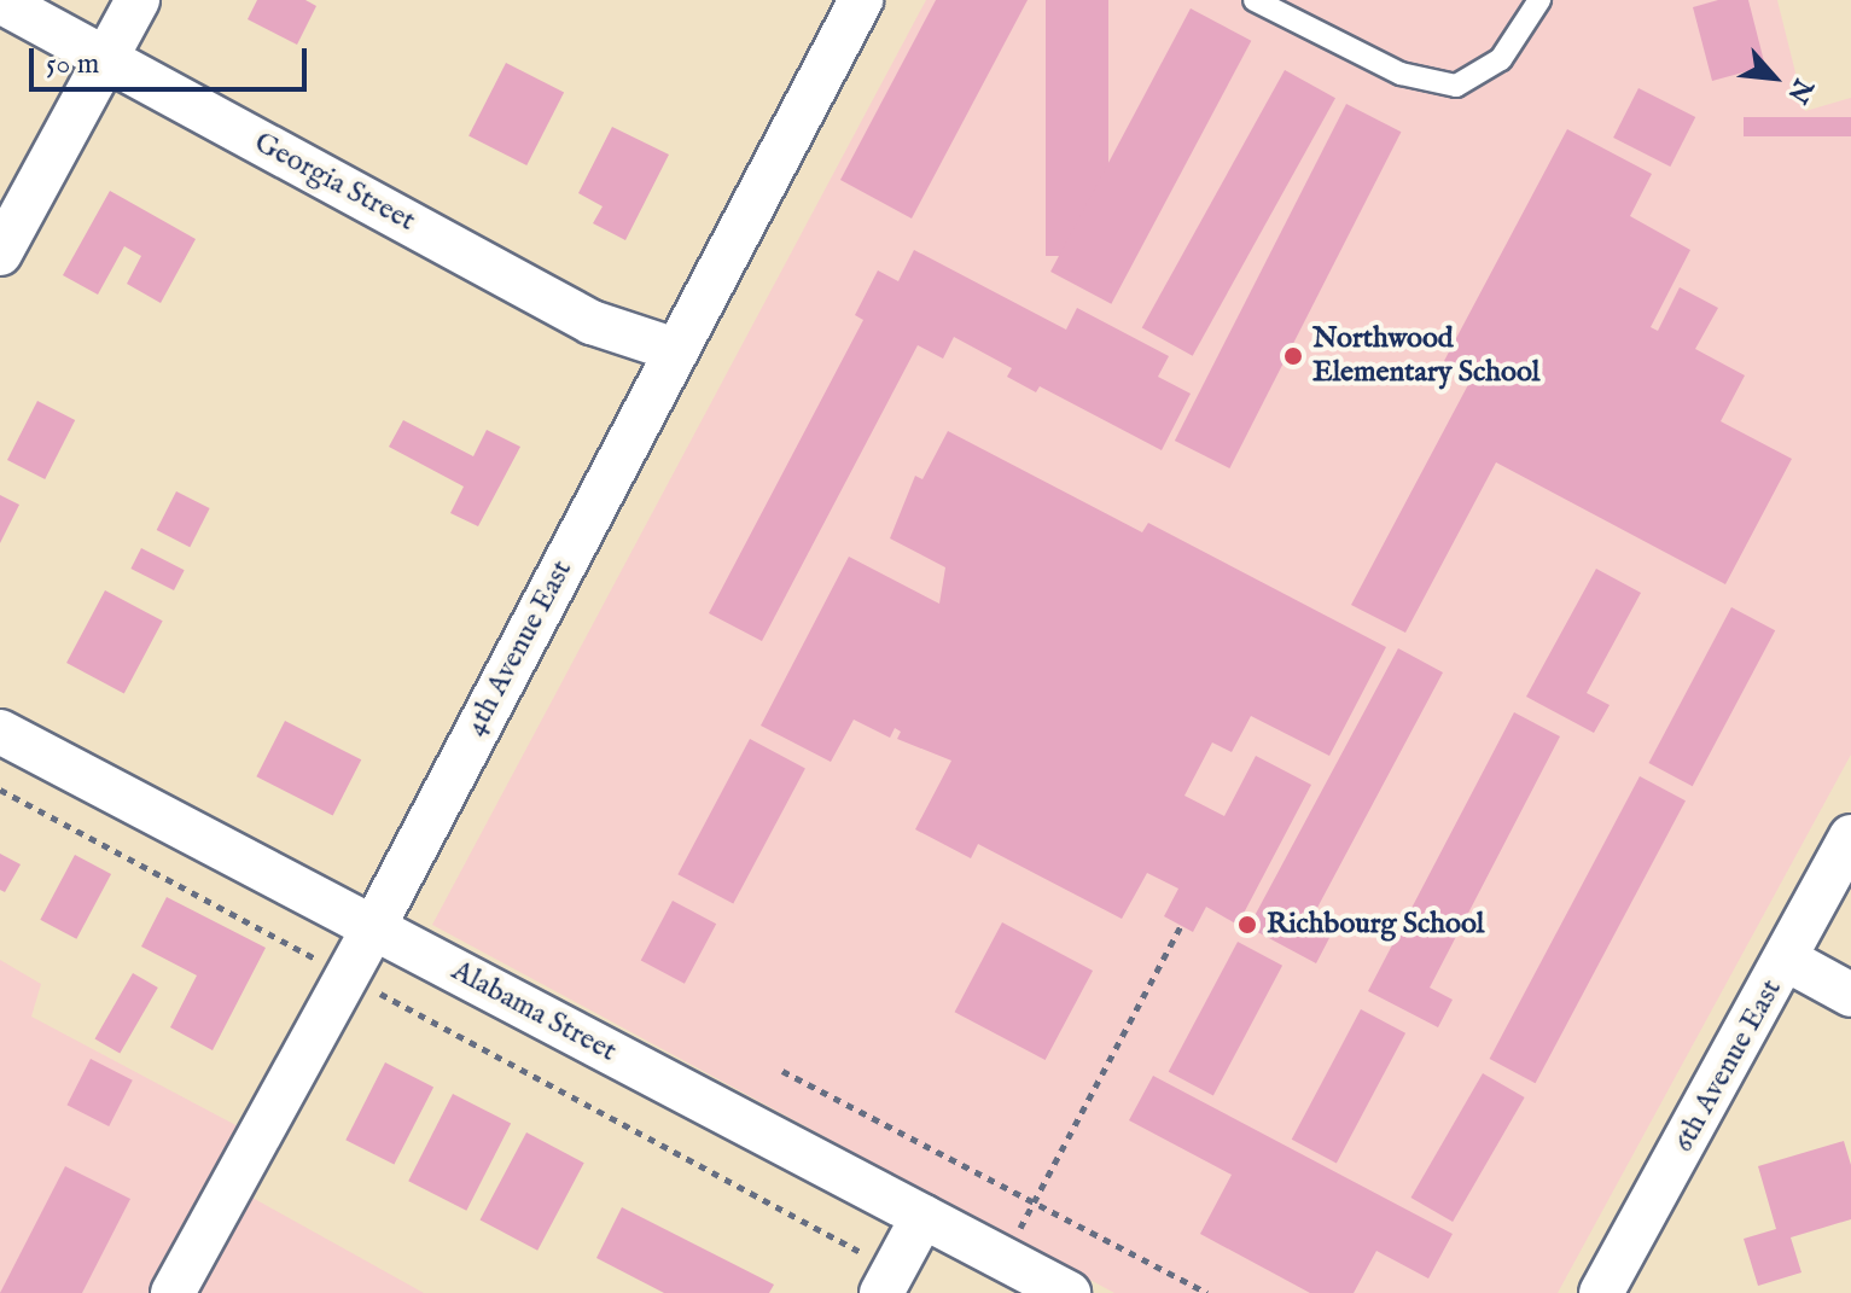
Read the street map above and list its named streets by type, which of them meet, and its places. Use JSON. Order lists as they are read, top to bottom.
{
  "streets": {
    "street": [
      "Georgia Street",
      "4th Avenue East",
      "Alabama Street",
      "6th Avenue East"
    ]
  },
  "crossings": [
    ["Georgia Street", "4th Avenue East"],
    ["4th Avenue East", "Alabama Street"]
  ],
  "places": ["Northwood Elementary School", "Richbourg School"],
  "scale_bar": "50 m",
  "north": "bottom right"
}
